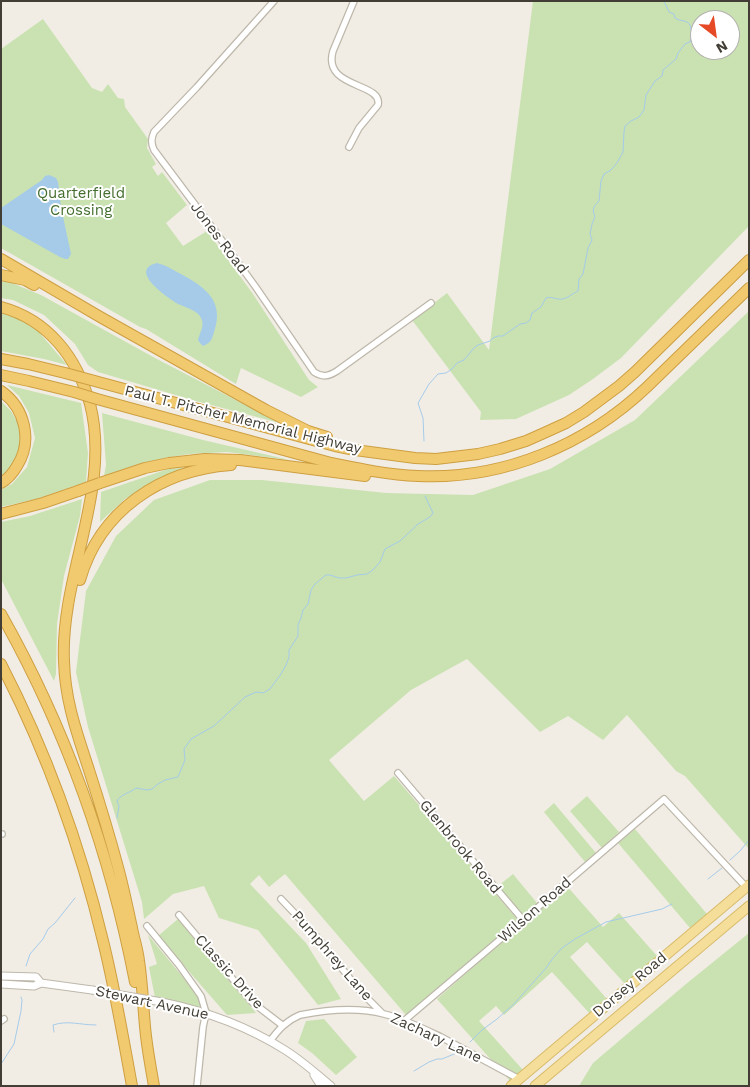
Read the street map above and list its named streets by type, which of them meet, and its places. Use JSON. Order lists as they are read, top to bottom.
{
  "streets": {
    "highway": ["Paul T. Pitcher Memorial Highway"],
    "main road": ["Dorsey Road"],
    "street": [
      "Jones Road",
      "Glenbrook Road",
      "Wilson Road",
      "Pumphrey Lane",
      "Classic Drive",
      "Stewart Avenue",
      "Zachary Lane"
    ]
  },
  "crossings": [
    ["Glenbrook Road", "Wilson Road"],
    ["Wilson Road", "Dorsey Road"],
    ["Wilson Road", "Zachary Lane"],
    ["Pumphrey Lane", "Zachary Lane"],
    ["Classic Drive", "Zachary Lane"],
    ["Dorsey Road", "Zachary Lane"],
    ["Stewart Avenue", "Zachary Lane"]
  ],
  "parks": ["Quarterfield Crossing"],
  "north": "bottom right"
}
